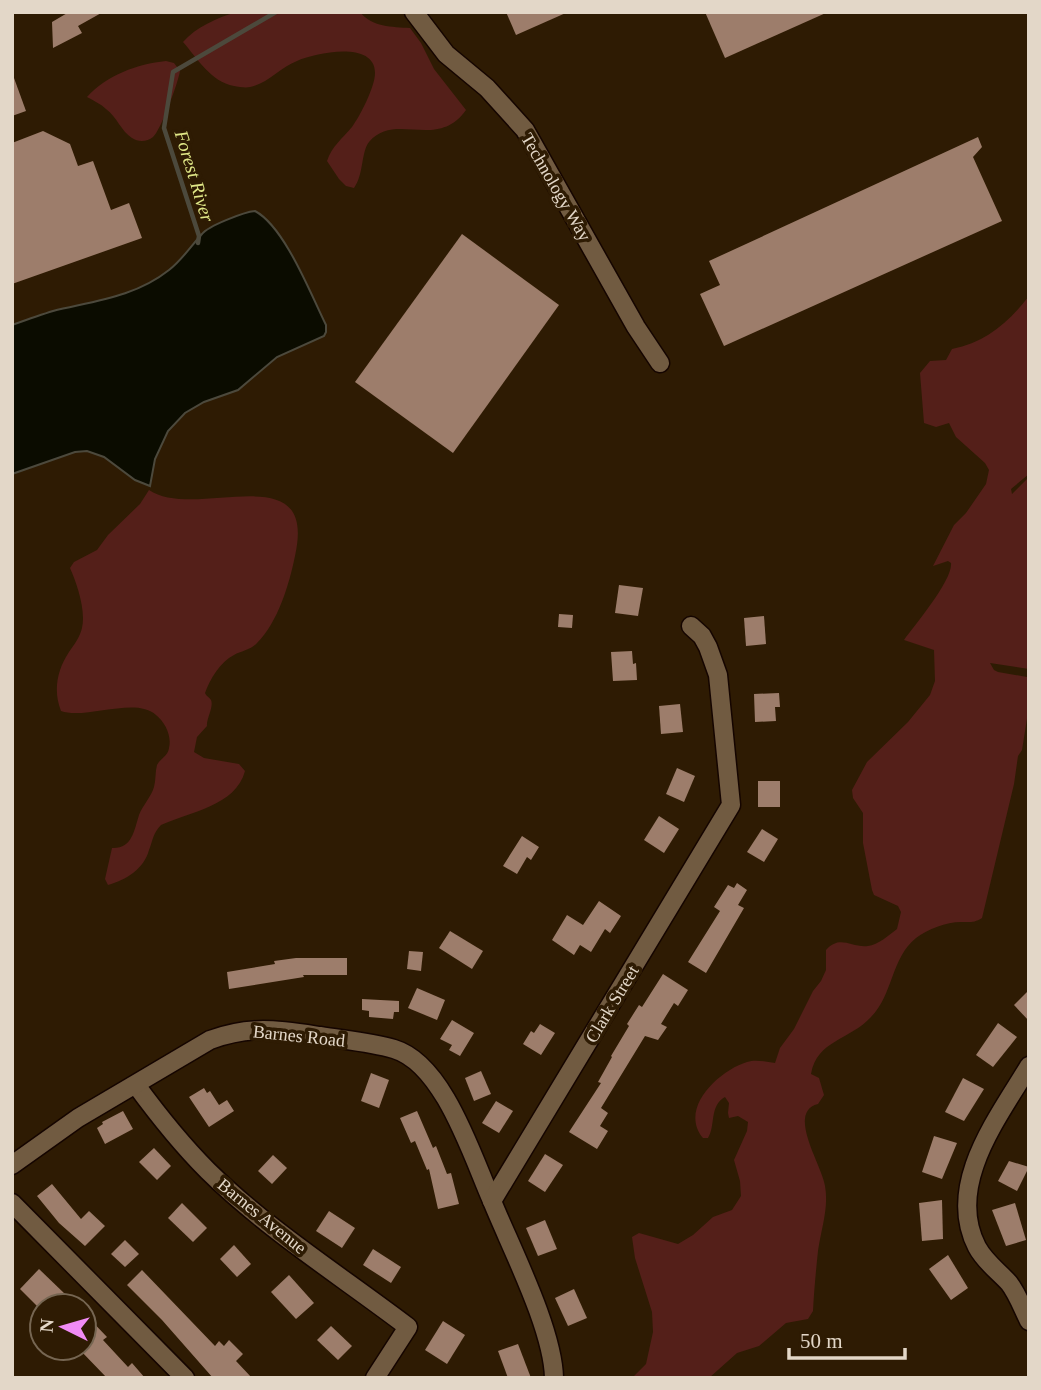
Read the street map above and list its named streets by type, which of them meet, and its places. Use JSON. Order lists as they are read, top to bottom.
{
  "streets": {
    "street": [
      "Technology Way",
      "Clark Street",
      "Barnes Road",
      "Barnes Avenue"
    ]
  },
  "crossings": [
    ["Clark Street", "Barnes Road"],
    ["Barnes Road", "Barnes Avenue"]
  ],
  "water": ["Forest River"],
  "scale_bar": "50 m",
  "north": "left"
}
